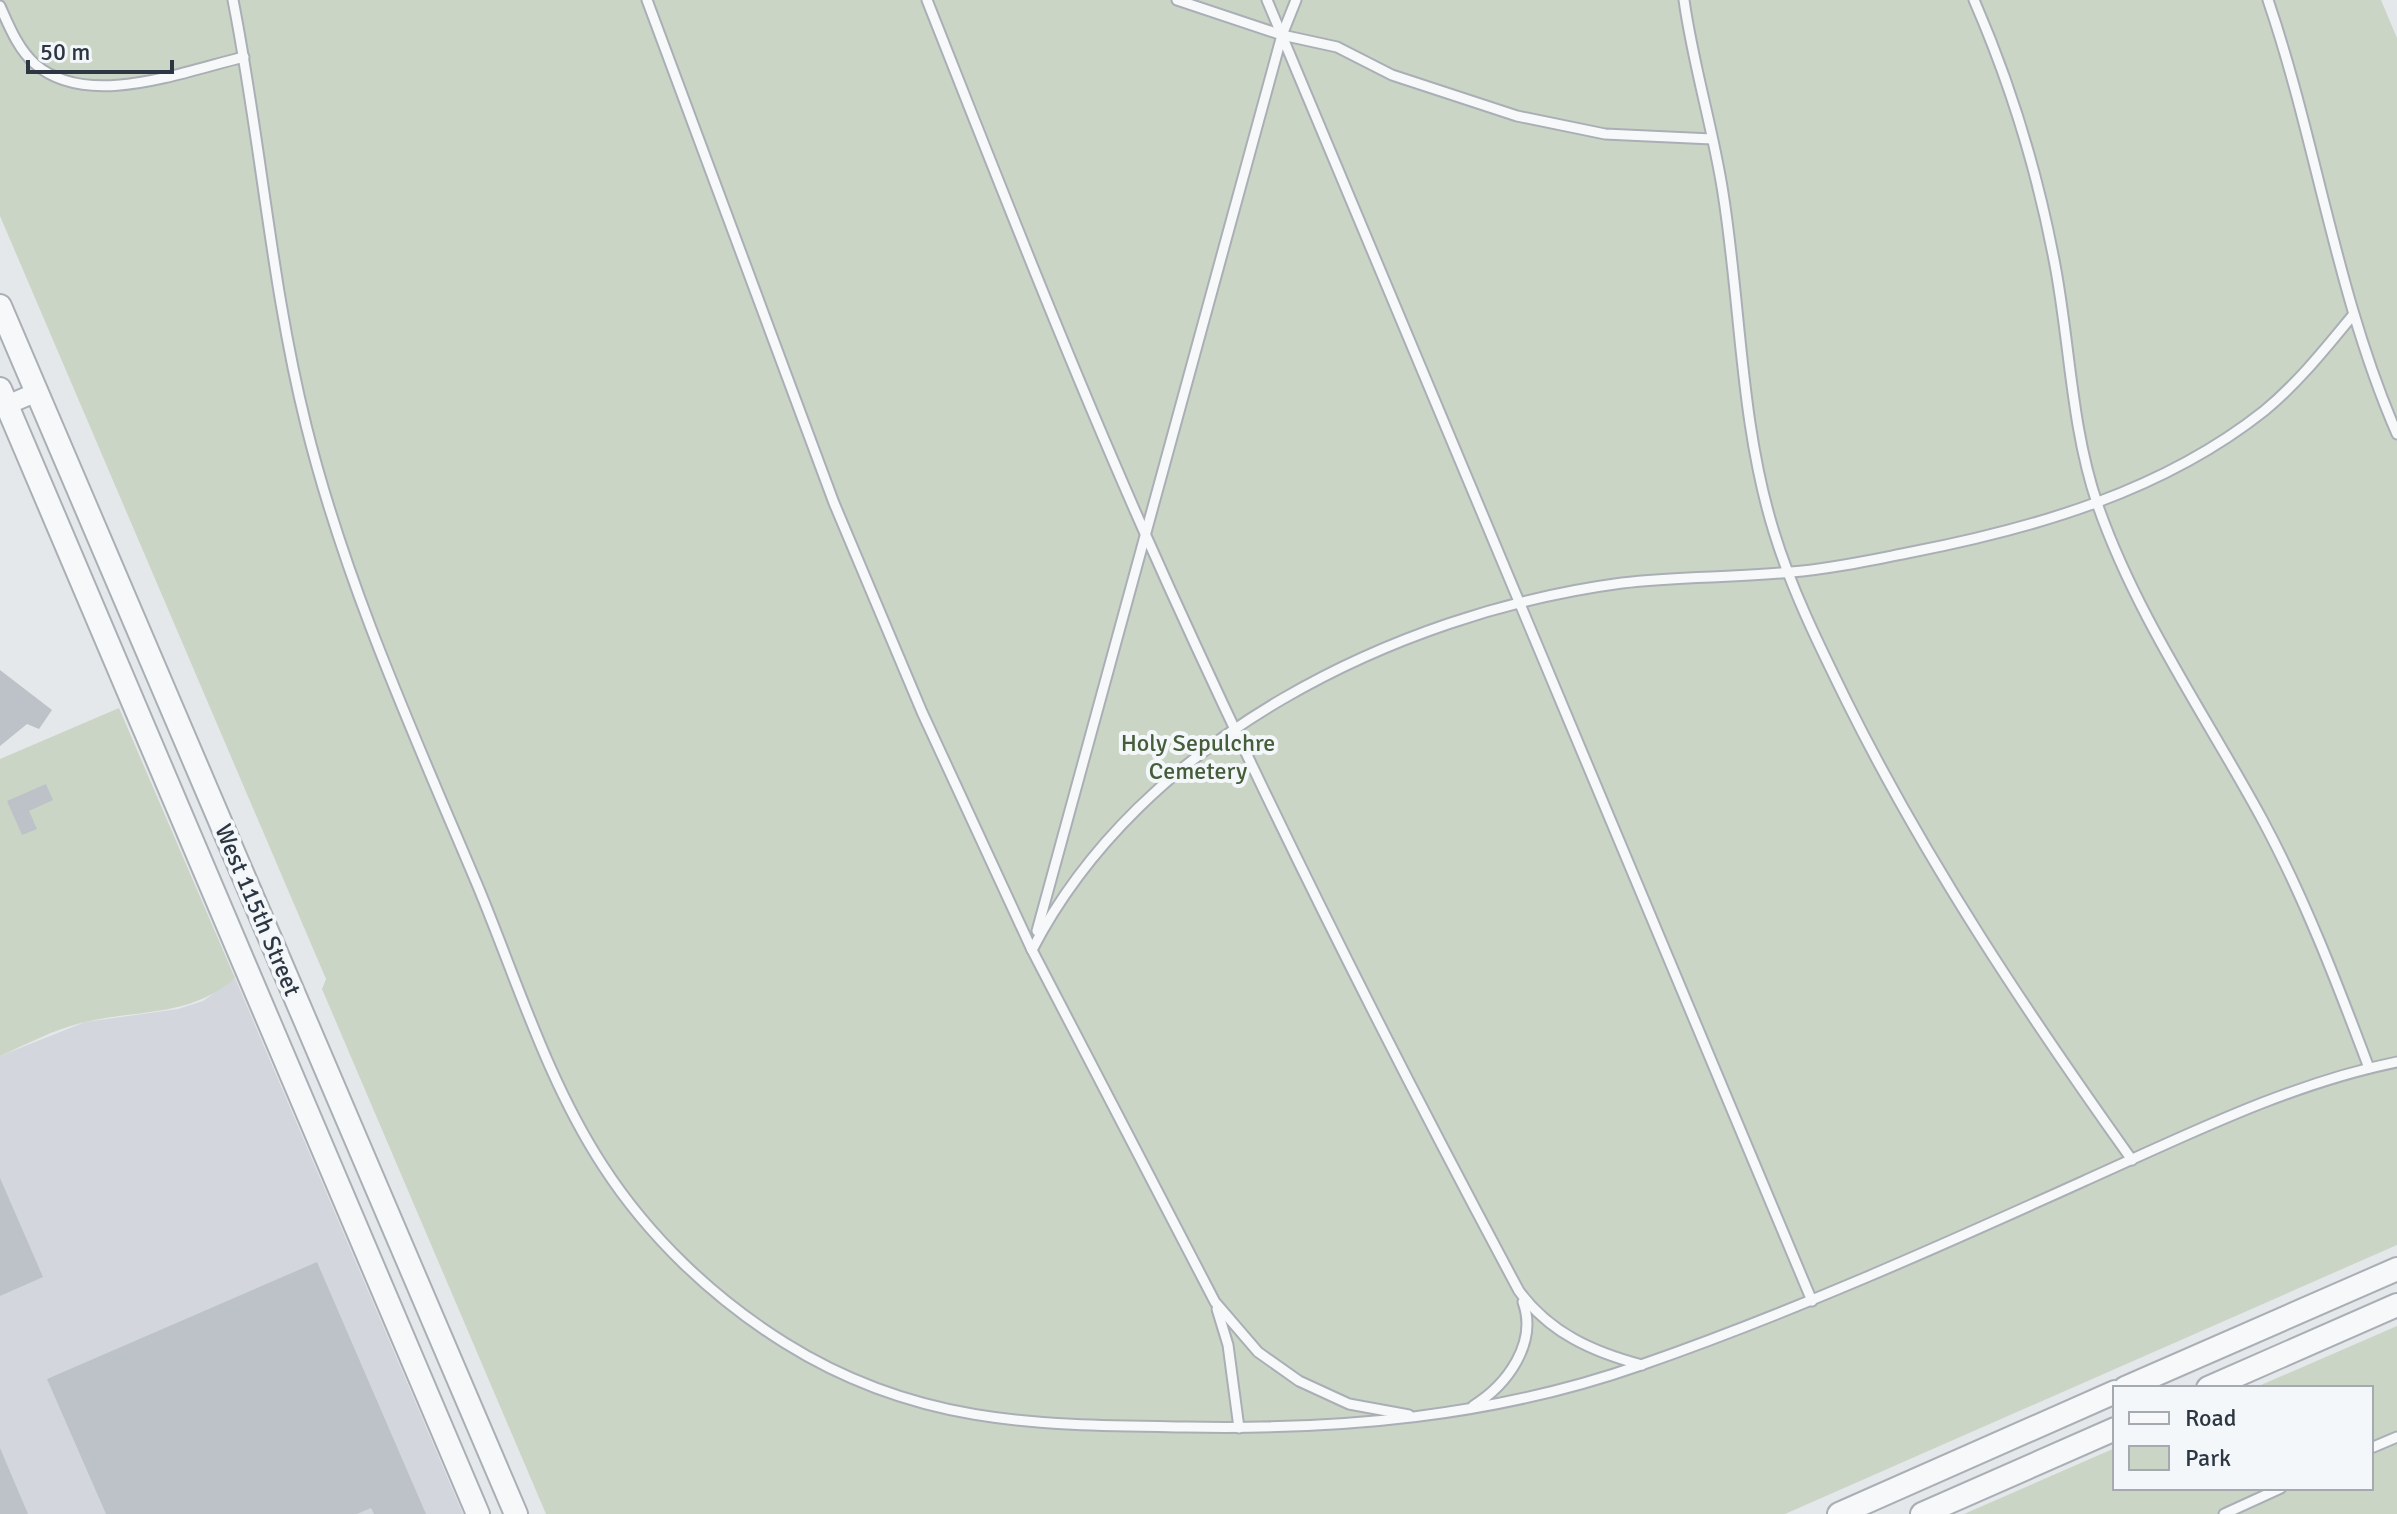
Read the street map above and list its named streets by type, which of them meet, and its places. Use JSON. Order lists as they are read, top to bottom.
{
  "streets": {
    "street": ["West 115th Street"]
  },
  "parks": ["Holy Sepulchre Cemetery"],
  "legend": ["Road", "Park"],
  "scale_bar": "50 m"
}
